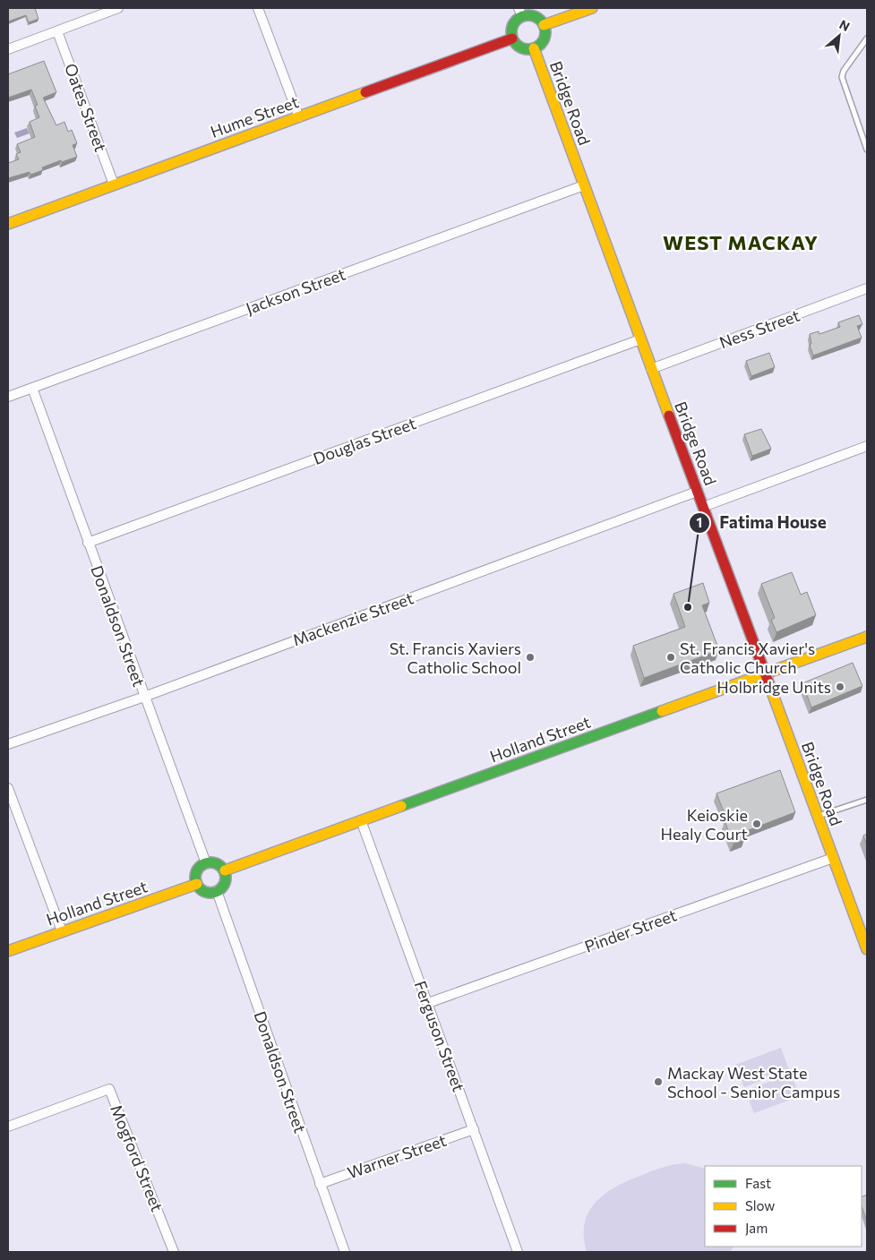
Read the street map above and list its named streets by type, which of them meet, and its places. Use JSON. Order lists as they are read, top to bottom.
{
  "streets": {
    "street": [
      "Bridge Road",
      "Oates Street",
      "Hume Street",
      "Jackson Street",
      "Ness Street",
      "Douglas Street",
      "Mackenzie Street",
      "Donaldson Street",
      "Holland Street",
      "Pinder Street",
      "Ferguson Street",
      "Warner Street",
      "Mogford Street"
    ]
  },
  "crossings": [
    ["Bridge Road", "Hume Street"],
    ["Bridge Road", "Jackson Street"],
    ["Bridge Road", "Ness Street"],
    ["Bridge Road", "Douglas Street"],
    ["Bridge Road", "Mackenzie Street"],
    ["Bridge Road", "Holland Street"],
    ["Bridge Road", "Pinder Street"],
    ["Oates Street", "Hume Street"],
    ["Jackson Street", "Donaldson Street"],
    ["Douglas Street", "Donaldson Street"],
    ["Mackenzie Street", "Donaldson Street"],
    ["Donaldson Street", "Holland Street"],
    ["Donaldson Street", "Warner Street"],
    ["Holland Street", "Ferguson Street"],
    ["Pinder Street", "Ferguson Street"],
    ["Ferguson Street", "Warner Street"]
  ],
  "districts": ["WEST MACKAY"],
  "places": [
    "Fatima House",
    "St. Francis Xaviers Catholic School",
    "St. Francis Xavier's Catholic Church",
    "Holbridge Units",
    "Keioskie Healy Court",
    "Mackay West State School - Senior Campus"
  ],
  "legend": ["Fast", "Slow", "Jam"],
  "north": "top right"
}
